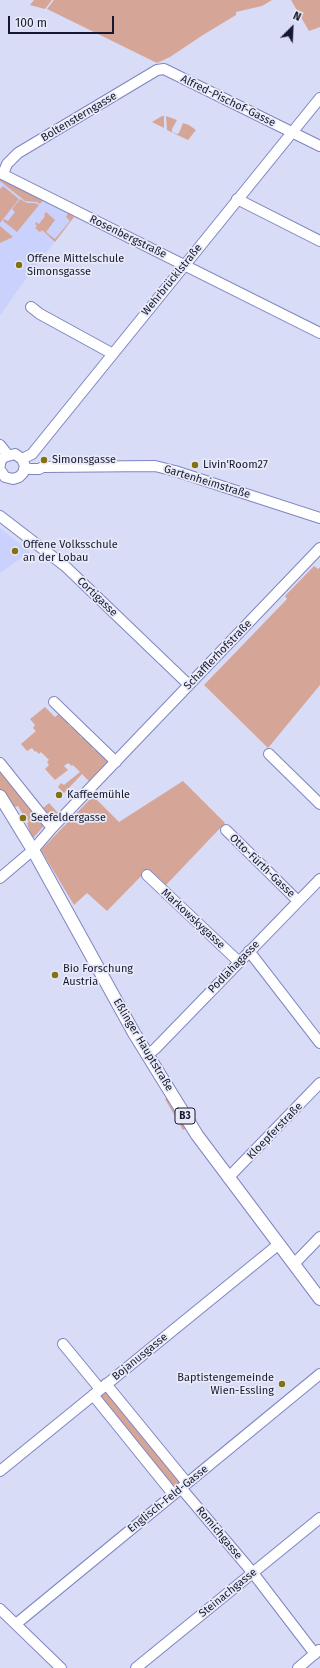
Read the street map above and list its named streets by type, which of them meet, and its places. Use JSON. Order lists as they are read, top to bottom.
{
  "streets": {
    "main road": ["Eßlinger Hauptstraße", "B3"],
    "street": [
      "Alfred-Pischof-Gasse",
      "Boltensterngasse",
      "Rosenbergstraße",
      "Wehrbrücklstraße",
      "Gartenheimstraße",
      "Cortigasse",
      "Schafflerhofstraße",
      "Otto-Fürth-Gasse",
      "Markowskygasse",
      "Podlahagasse",
      "Kloepferstraße",
      "Bojanusgasse",
      "Englisch-Feld-Gasse",
      "Romichgasse",
      "Steinachgasse"
    ]
  },
  "crossings": [
    ["Alfred-Pischof-Gasse", "Boltensterngasse"],
    ["Alfred-Pischof-Gasse", "Wehrbrücklstraße"],
    ["Boltensterngasse", "Rosenbergstraße"],
    ["Rosenbergstraße", "Wehrbrücklstraße"],
    ["Wehrbrücklstraße", "Gartenheimstraße"],
    ["Cortigasse", "Schafflerhofstraße"],
    ["Schafflerhofstraße", "Eßlinger Hauptstraße"],
    ["Otto-Fürth-Gasse", "Podlahagasse"],
    ["Markowskygasse", "Podlahagasse"],
    ["Podlahagasse", "Eßlinger Hauptstraße"],
    ["Eßlinger Hauptstraße", "Kloepferstraße"],
    ["Eßlinger Hauptstraße", "Bojanusgasse"],
    ["Bojanusgasse", "Romichgasse"],
    ["Englisch-Feld-Gasse", "Romichgasse"],
    ["Romichgasse", "Steinachgasse"]
  ],
  "places": [
    "Offene Mittelschule Simonsgasse",
    "Simonsgasse",
    "Livin'Room27",
    "Offene Volksschule an der Lobau",
    "Kaffeemühle",
    "Seefeldergasse",
    "Bio Forschung Austria",
    "Baptistengemeinde Wien-Essling"
  ],
  "scale_bar": "100 m",
  "north": "top right"
}
